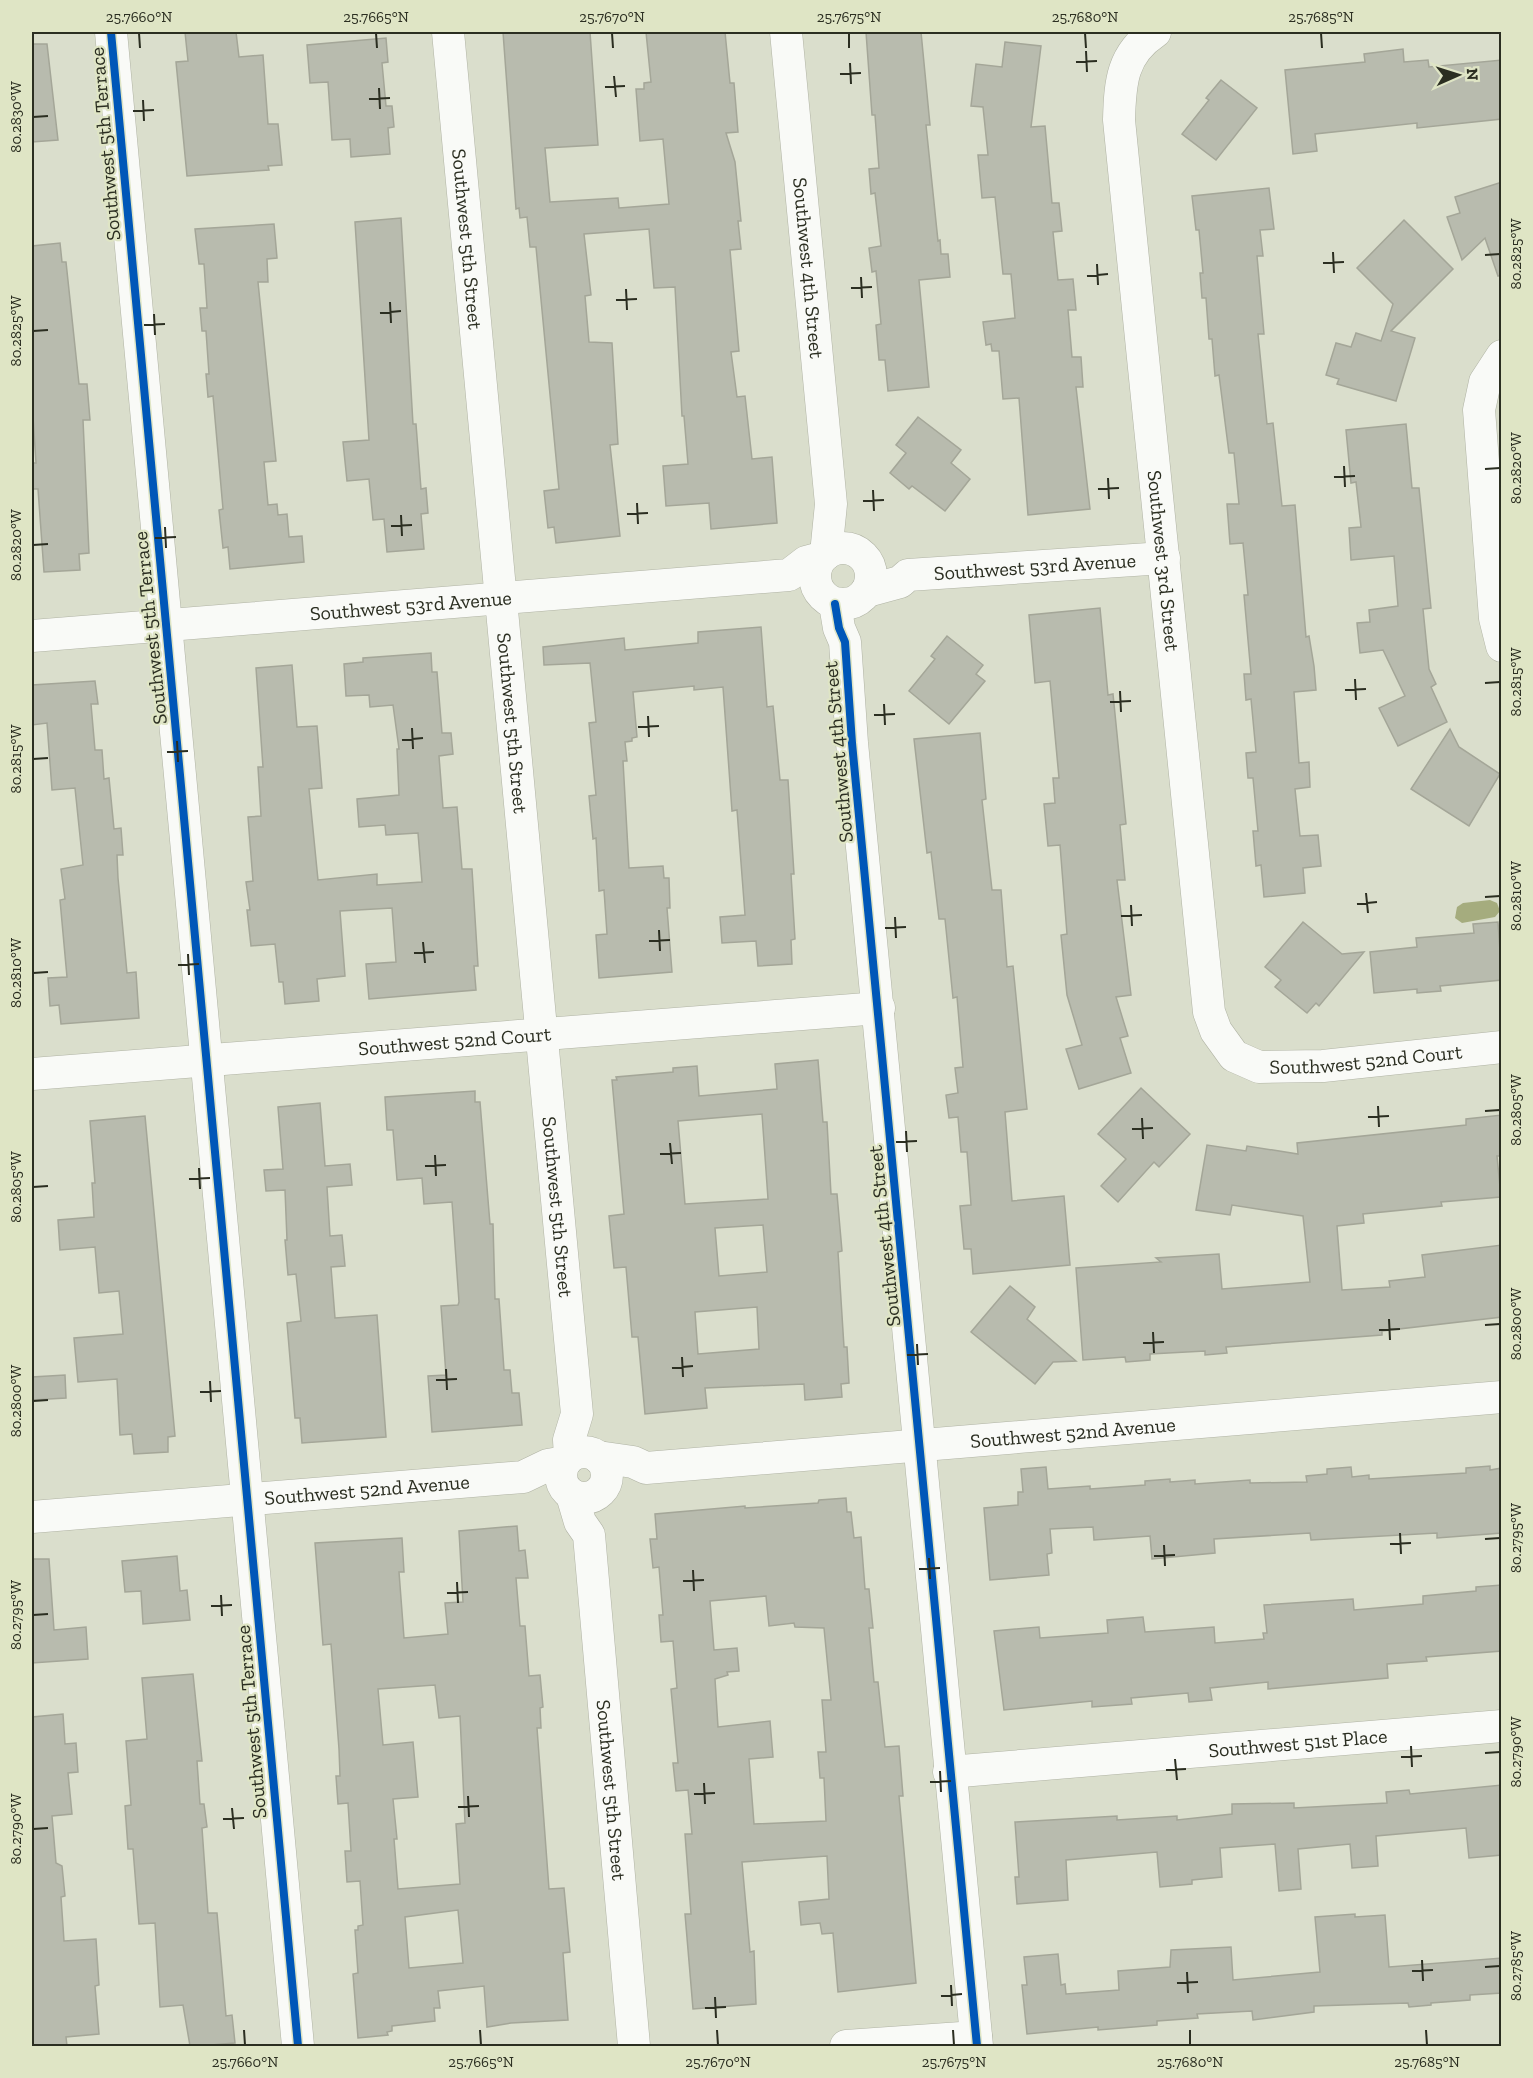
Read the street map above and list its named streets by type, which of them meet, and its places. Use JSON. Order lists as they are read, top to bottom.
{
  "streets": {
    "street": [
      "Southwest 5th Terrace",
      "Southwest 5th Street",
      "Southwest 4th Street",
      "Southwest 3rd Street",
      "Southwest 53rd Avenue",
      "Southwest 52nd Court",
      "Southwest 52nd Avenue",
      "Southwest 51st Place"
    ]
  },
  "crossings": [
    ["Southwest 5th Terrace", "Southwest 53rd Avenue"],
    ["Southwest 5th Terrace", "Southwest 52nd Court"],
    ["Southwest 5th Terrace", "Southwest 52nd Avenue"],
    ["Southwest 5th Street", "Southwest 53rd Avenue"],
    ["Southwest 5th Street", "Southwest 52nd Court"],
    ["Southwest 5th Street", "Southwest 52nd Avenue"],
    ["Southwest 4th Street", "Southwest 53rd Avenue"],
    ["Southwest 4th Street", "Southwest 52nd Court"],
    ["Southwest 4th Street", "Southwest 52nd Avenue"],
    ["Southwest 4th Street", "Southwest 51st Place"],
    ["Southwest 3rd Street", "Southwest 53rd Avenue"],
    ["Southwest 3rd Street", "Southwest 52nd Court"]
  ],
  "north": "right",
  "coordinates": [
    "25.7660°N",
    "25.7665°N",
    "25.7670°N",
    "25.7675°N",
    "25.7680°N",
    "25.7685°N",
    "80.2830°W",
    "80.2825°W",
    "80.2820°W",
    "80.2815°W",
    "80.2810°W",
    "80.2805°W",
    "80.2800°W",
    "80.2795°W",
    "80.2790°W",
    "80.2785°W"
  ]
}
